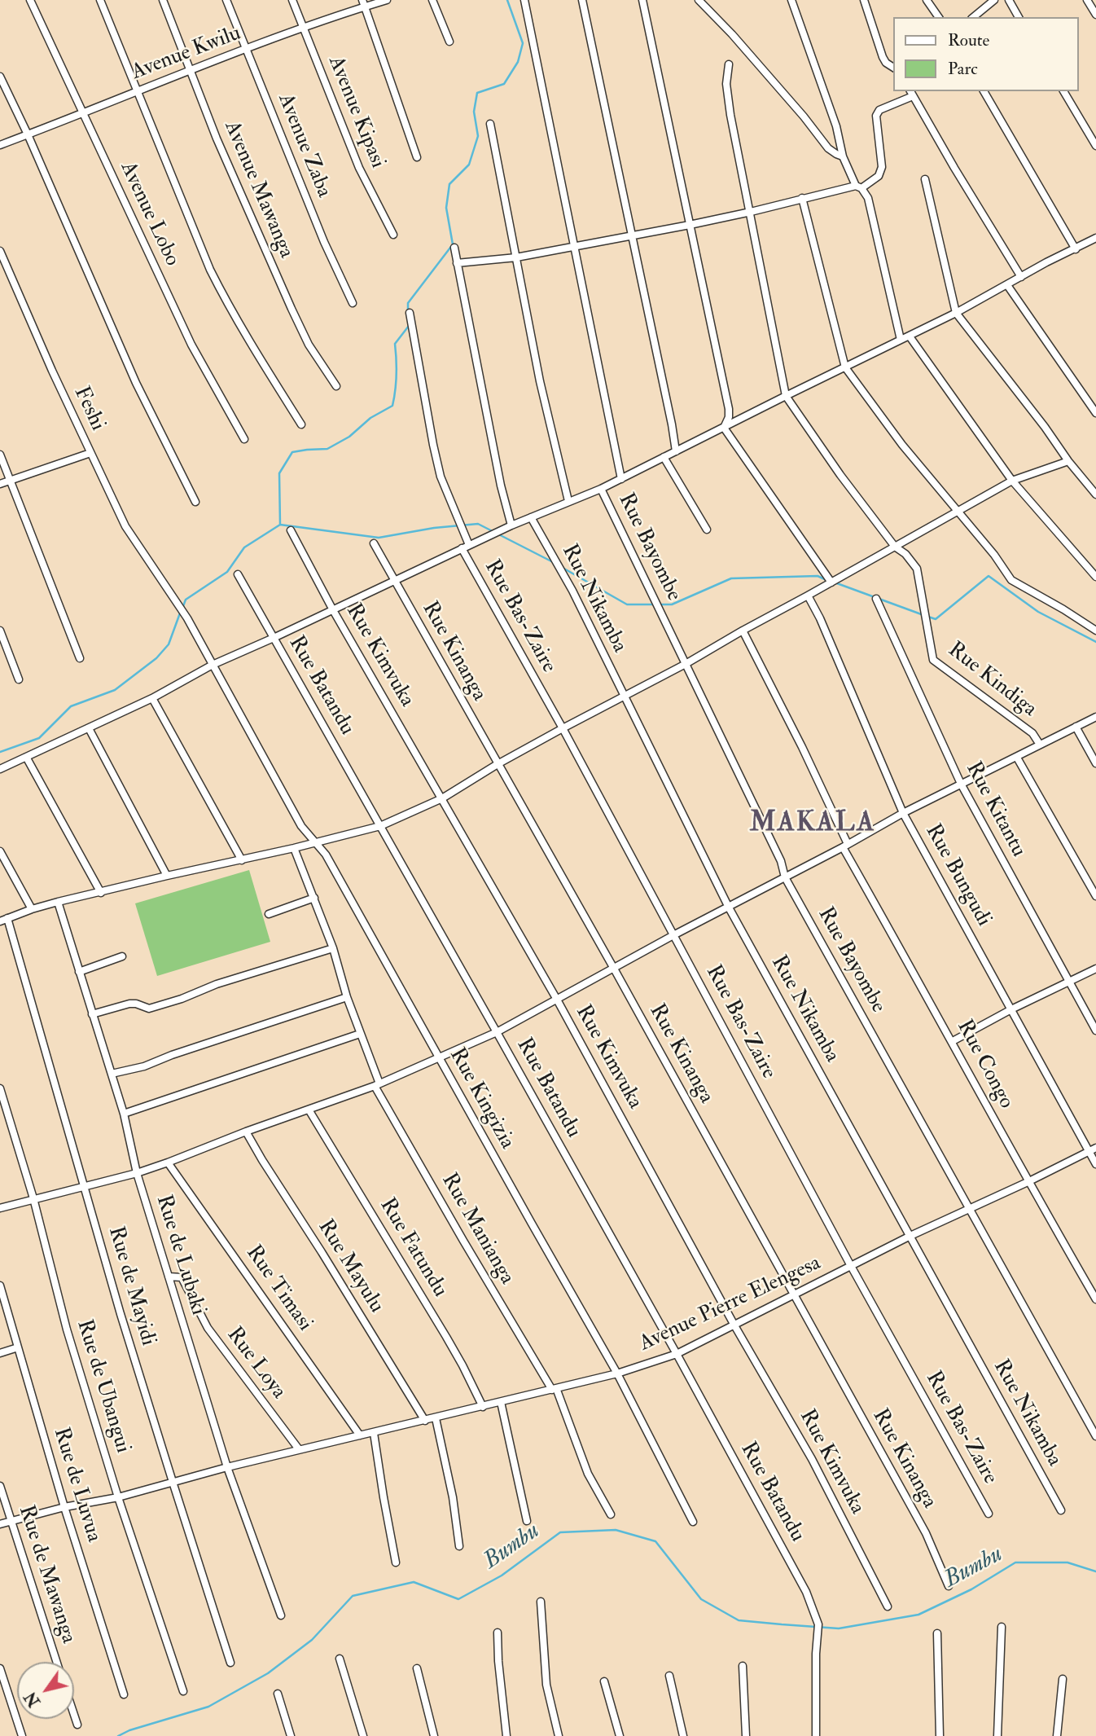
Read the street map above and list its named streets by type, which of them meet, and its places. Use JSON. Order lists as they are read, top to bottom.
{
  "streets": {
    "street": [
      "Avenue Kwilu",
      "Avenue Kipasi",
      "Avenue Zaba",
      "Avenue Mawanga",
      "Avenue Lobo",
      "Feshi",
      "Rue Bayombe",
      "Rue Nikamba",
      "Rue Bas-Zaire",
      "Rue Kinanga",
      "Rue Kimvuka",
      "Rue Kindiga",
      "Rue Batandu",
      "Rue Kitantu",
      "Rue Bungudi",
      "Rue Congo",
      "Rue Kingizia",
      "Rue Manianga",
      "Rue Fatundu",
      "Rue de Lubaki",
      "Rue Mayulu",
      "Rue de Mayidi",
      "Rue Timasi",
      "Avenue Pierre Elengesa",
      "Rue Loya",
      "Rue de Ubangui",
      "Rue de Luvua",
      "Rue de Mawanga"
    ]
  },
  "crossings": [
    ["Avenue Kwilu", "Avenue Kipasi"],
    ["Avenue Kwilu", "Avenue Zaba"],
    ["Avenue Kwilu", "Avenue Mawanga"],
    ["Avenue Kwilu", "Avenue Lobo"],
    ["Feshi", "Rue Kingizia"],
    ["Rue Bayombe", "Avenue Pierre Elengesa"],
    ["Rue Nikamba", "Avenue Pierre Elengesa"],
    ["Rue Bas-Zaire", "Avenue Pierre Elengesa"],
    ["Rue Kinanga", "Avenue Pierre Elengesa"],
    ["Rue Kimvuka", "Avenue Pierre Elengesa"],
    ["Rue Batandu", "Avenue Pierre Elengesa"],
    ["Rue Bungudi", "Avenue Pierre Elengesa"],
    ["Rue Congo", "Avenue Pierre Elengesa"],
    ["Rue Kingizia", "Avenue Pierre Elengesa"],
    ["Rue Manianga", "Avenue Pierre Elengesa"],
    ["Rue Fatundu", "Avenue Pierre Elengesa"],
    ["Rue de Lubaki", "Avenue Pierre Elengesa"],
    ["Rue de Lubaki", "Rue Loya"],
    ["Rue Mayulu", "Avenue Pierre Elengesa"],
    ["Rue de Mayidi", "Avenue Pierre Elengesa"],
    ["Rue Timasi", "Avenue Pierre Elengesa"],
    ["Avenue Pierre Elengesa", "Rue Loya"],
    ["Avenue Pierre Elengesa", "Rue de Ubangui"],
    ["Avenue Pierre Elengesa", "Rue de Luvua"],
    ["Avenue Pierre Elengesa", "Rue de Mawanga"]
  ],
  "districts": ["MAKALA"],
  "water": ["Bumbu"],
  "legend": ["Route", "Parc"],
  "north": "bottom left"
}
